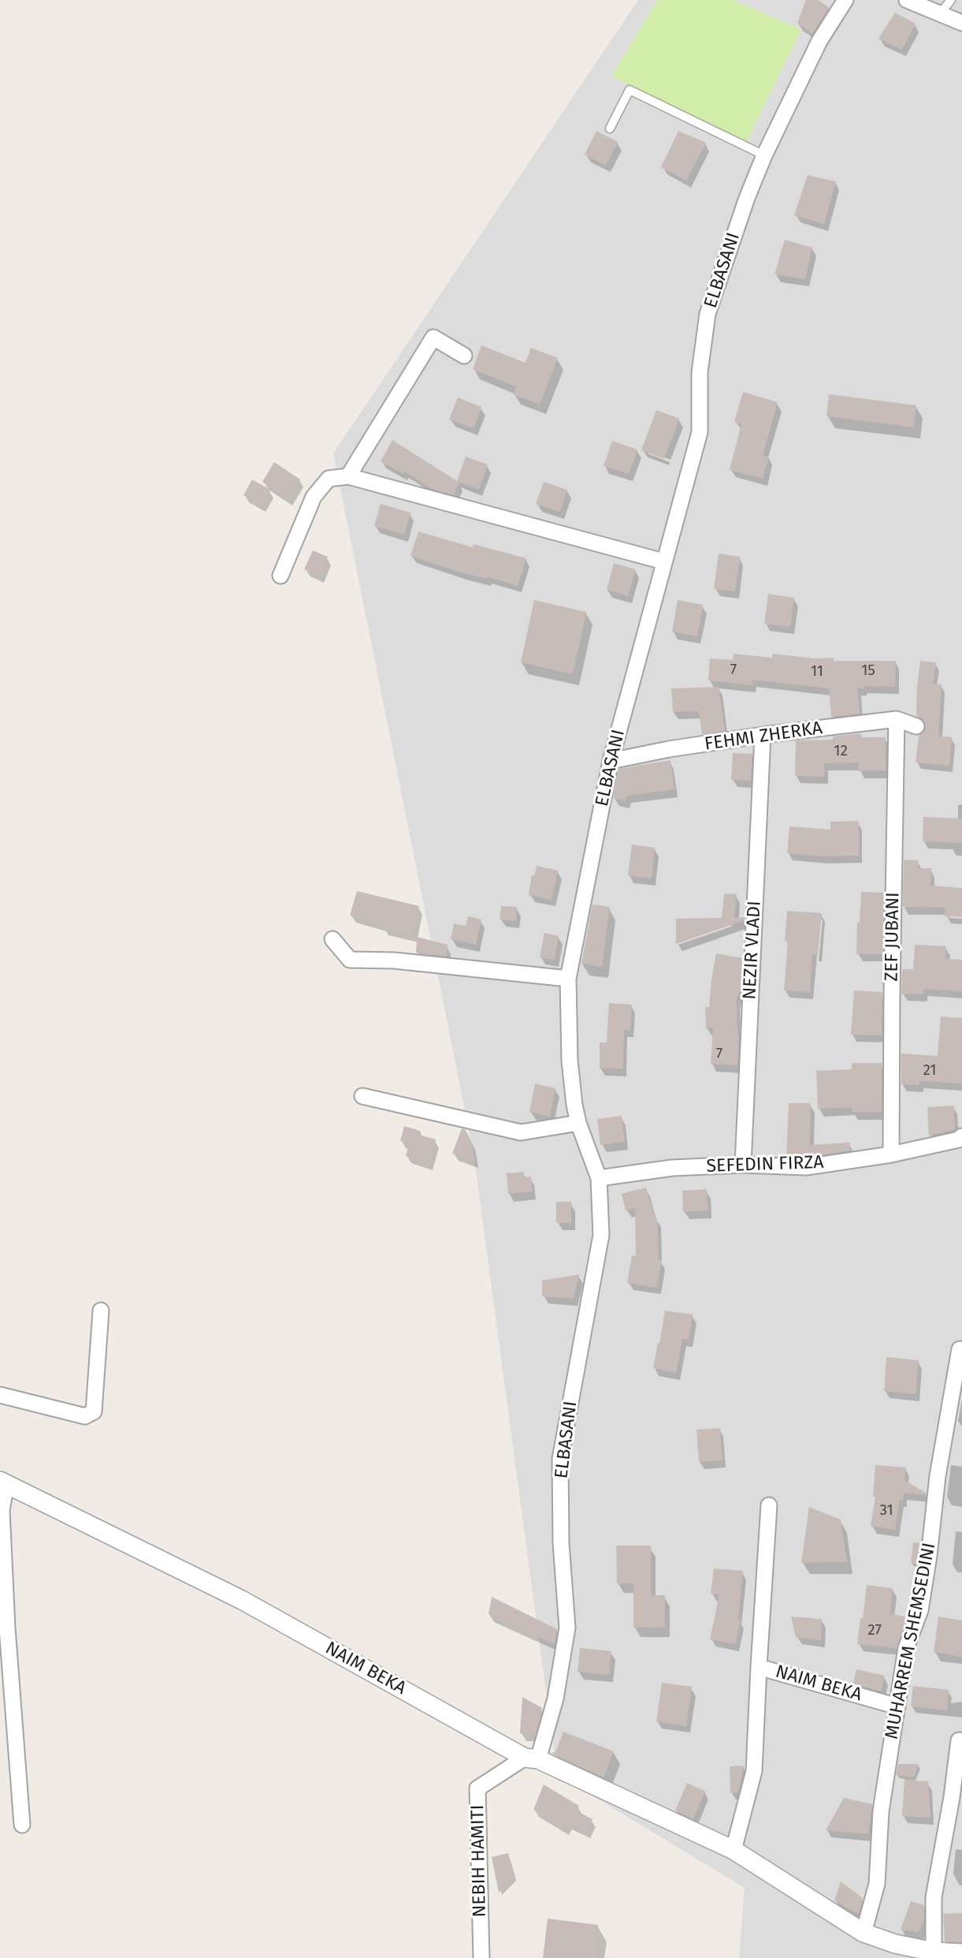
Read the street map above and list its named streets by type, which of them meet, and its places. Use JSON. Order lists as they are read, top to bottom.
{
  "streets": {
    "street": [
      "ELBASANI",
      "FEHMI ZHERKA",
      "ZEF JUBANI",
      "NEZIR VLADI",
      "SEFEDIN FIRZA",
      "MUHARREM SHEMSEDINI",
      "NAIM BEKA",
      "NEBIH HAMITI"
    ]
  },
  "crossings": [
    ["ELBASANI", "FEHMI ZHERKA"],
    ["ELBASANI", "SEFEDIN FIRZA"],
    ["ELBASANI", "NAIM BEKA"],
    ["ELBASANI", "NEBIH HAMITI"],
    ["FEHMI ZHERKA", "ZEF JUBANI"],
    ["FEHMI ZHERKA", "NEZIR VLADI"],
    ["ZEF JUBANI", "SEFEDIN FIRZA"],
    ["NEZIR VLADI", "SEFEDIN FIRZA"],
    ["MUHARREM SHEMSEDINI", "NAIM BEKA"],
    ["NAIM BEKA", "NEBIH HAMITI"]
  ],
  "house_numbers": [
    "7",
    "15",
    "11",
    "12",
    "7",
    "21",
    "31",
    "27"
  ]
}
